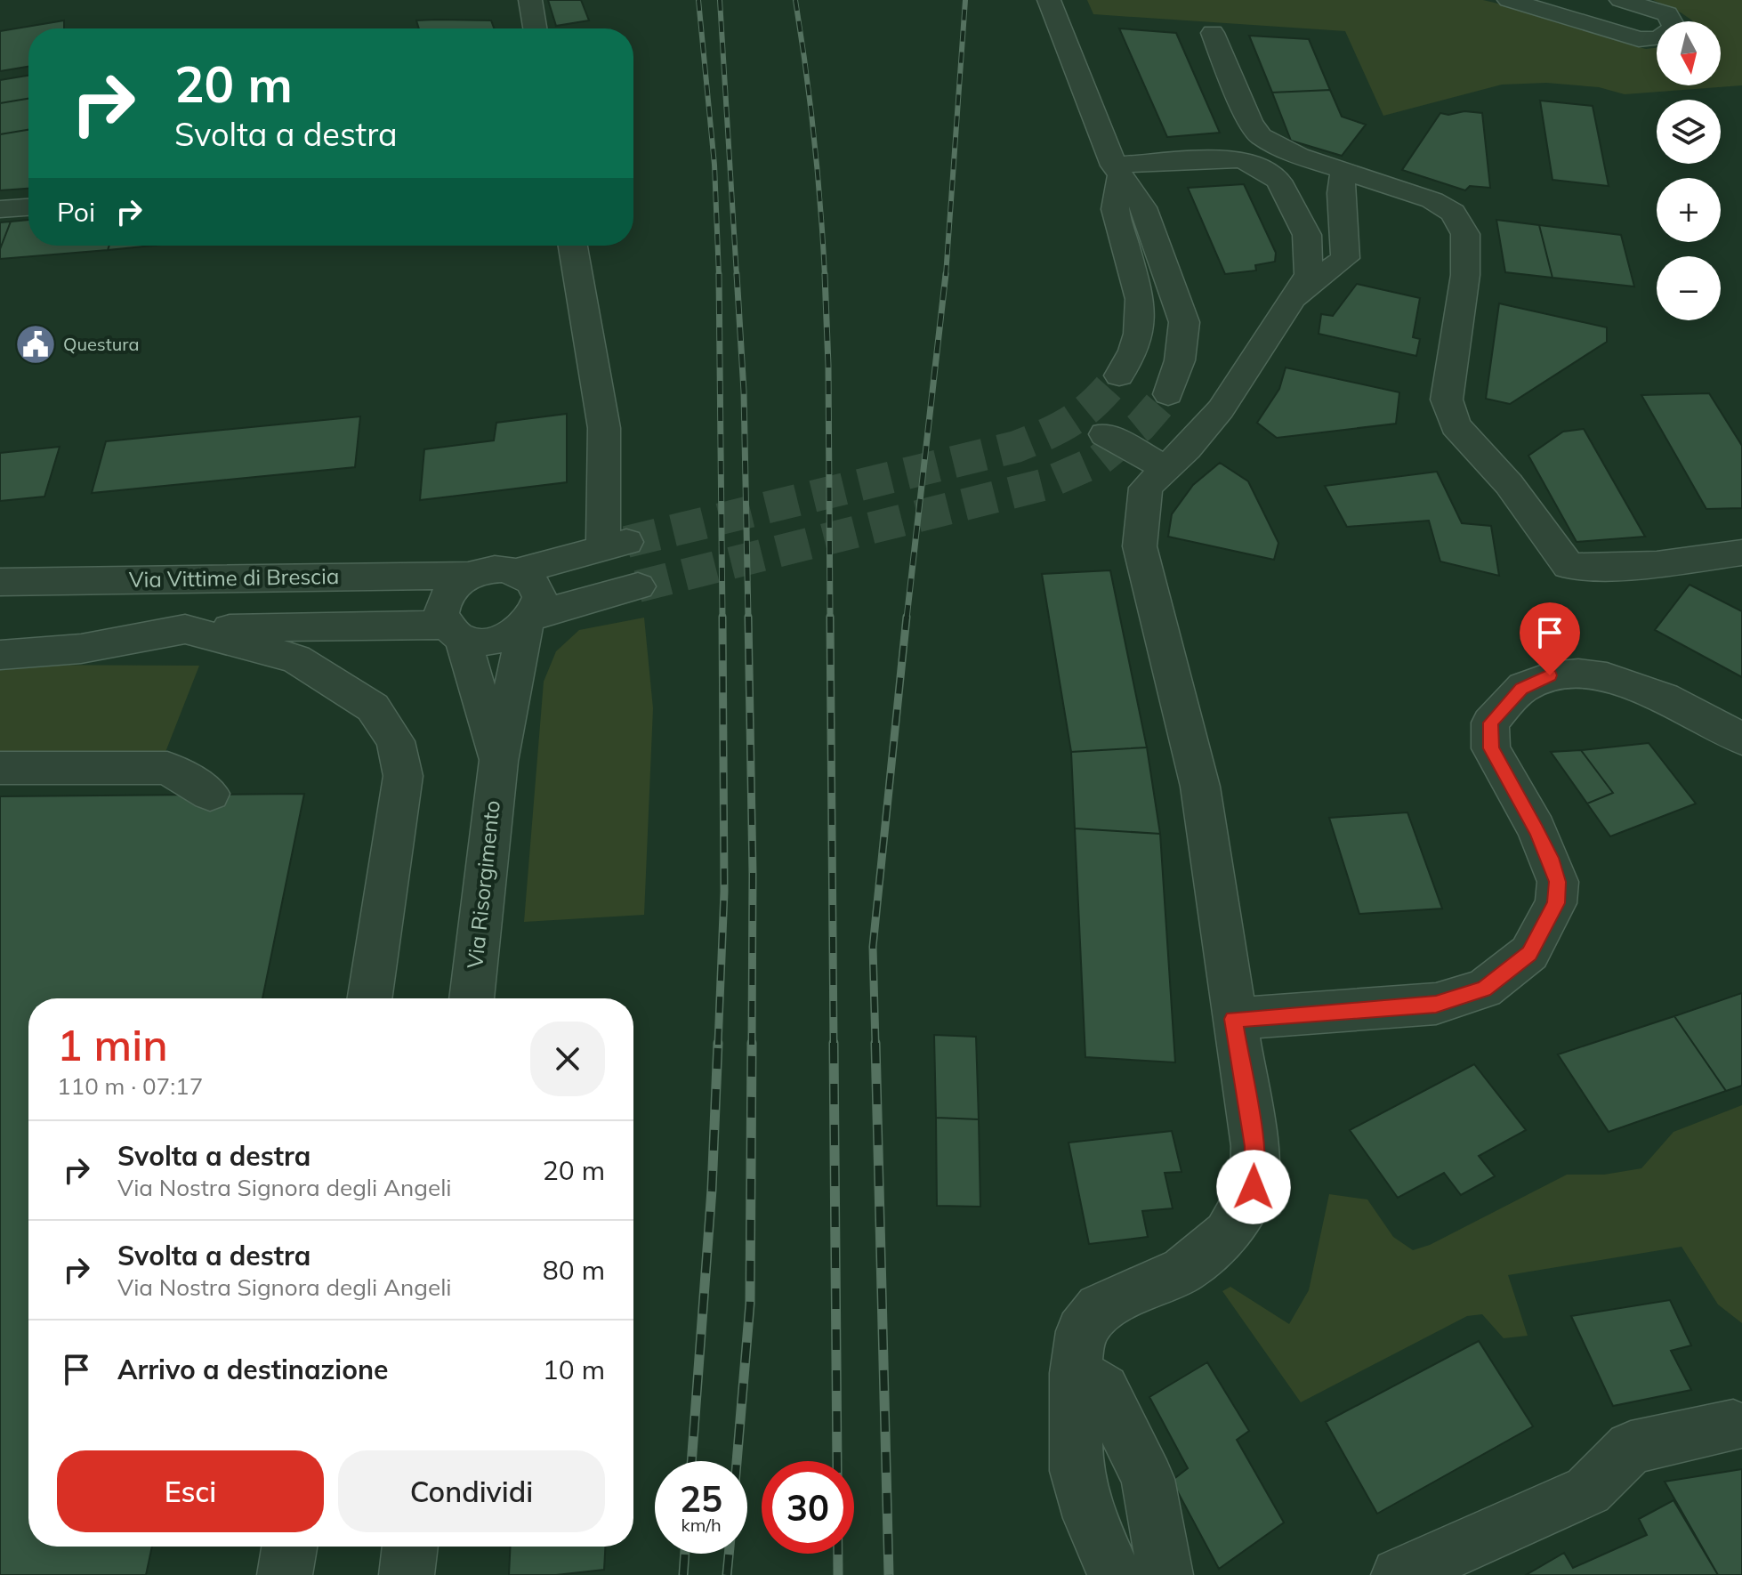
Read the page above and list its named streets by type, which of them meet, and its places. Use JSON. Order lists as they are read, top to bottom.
{
  "streets": {
    "street": ["Via Vittime di Brescia", "Via Risorgimento"]
  },
  "crossings": [
    ["Via Vittime di Brescia", "Via Risorgimento"]
  ],
  "places": {
    "public building": ["Questura"]
  },
  "north": "bottom",
  "page": {
    "map_buttons": ["+", "−"],
    "turn": ["20 m", "Svolta a destra"],
    "then": "Poi",
    "heading": ["1 min", "110 m · 07:17"],
    "list": [
      {
        "name": "Svolta a destra",
        "note": "Via Nostra Signora degli Angeli",
        "value": "20 m"
      },
      {
        "name": "Svolta a destra",
        "note": "Via Nostra Signora degli Angeli",
        "value": "80 m"
      },
      {
        "name": "Arrivo a destinazione",
        "value": "10 m"
      }
    ],
    "buttons": ["Esci", "Condividi"],
    "speed": "25 km/h",
    "limit": "30"
  }
}
